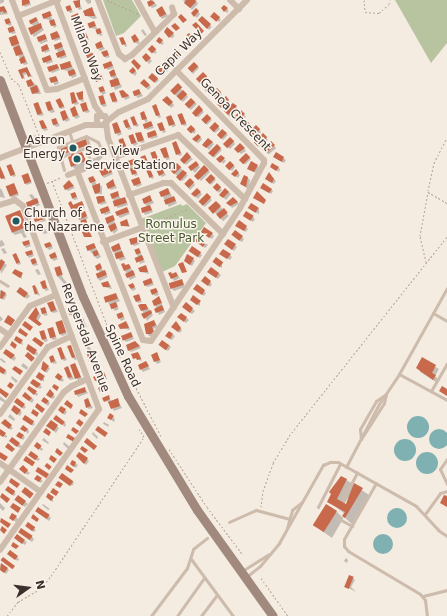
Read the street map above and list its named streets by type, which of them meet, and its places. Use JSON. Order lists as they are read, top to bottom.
{
  "streets": {
    "main road": ["Spine Road"],
    "street": [
      "Milano Way",
      "Capri Way",
      "Genoa Crescent",
      "Reygersdal Avenue"
    ]
  },
  "crossings": [
    ["Milano Way", "Capri Way"],
    ["Capri Way", "Genoa Crescent"],
    ["Capri Way", "Spine Road"]
  ],
  "parks": ["Romulus Street Park"],
  "places": ["Astron Energy", "Sea View Service Station", "Church of the Nazarene"],
  "north": "right"
}
